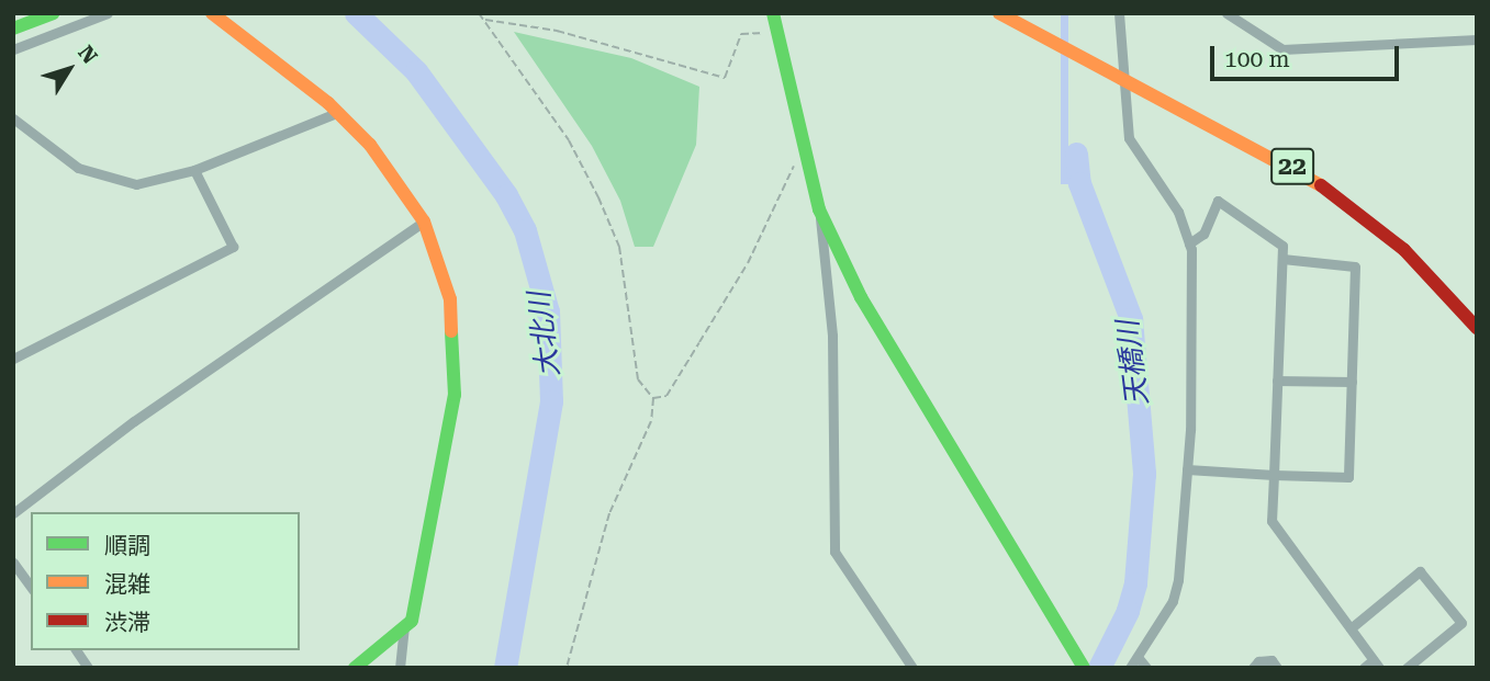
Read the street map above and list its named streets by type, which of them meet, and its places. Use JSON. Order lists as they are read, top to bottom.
{
  "streets": {
    "main road": ["22"]
  },
  "water": ["大北川", "天橋川"],
  "legend": ["順調", "混雑", "渋滞"],
  "scale_bar": "100 m",
  "north": "top right"
}
